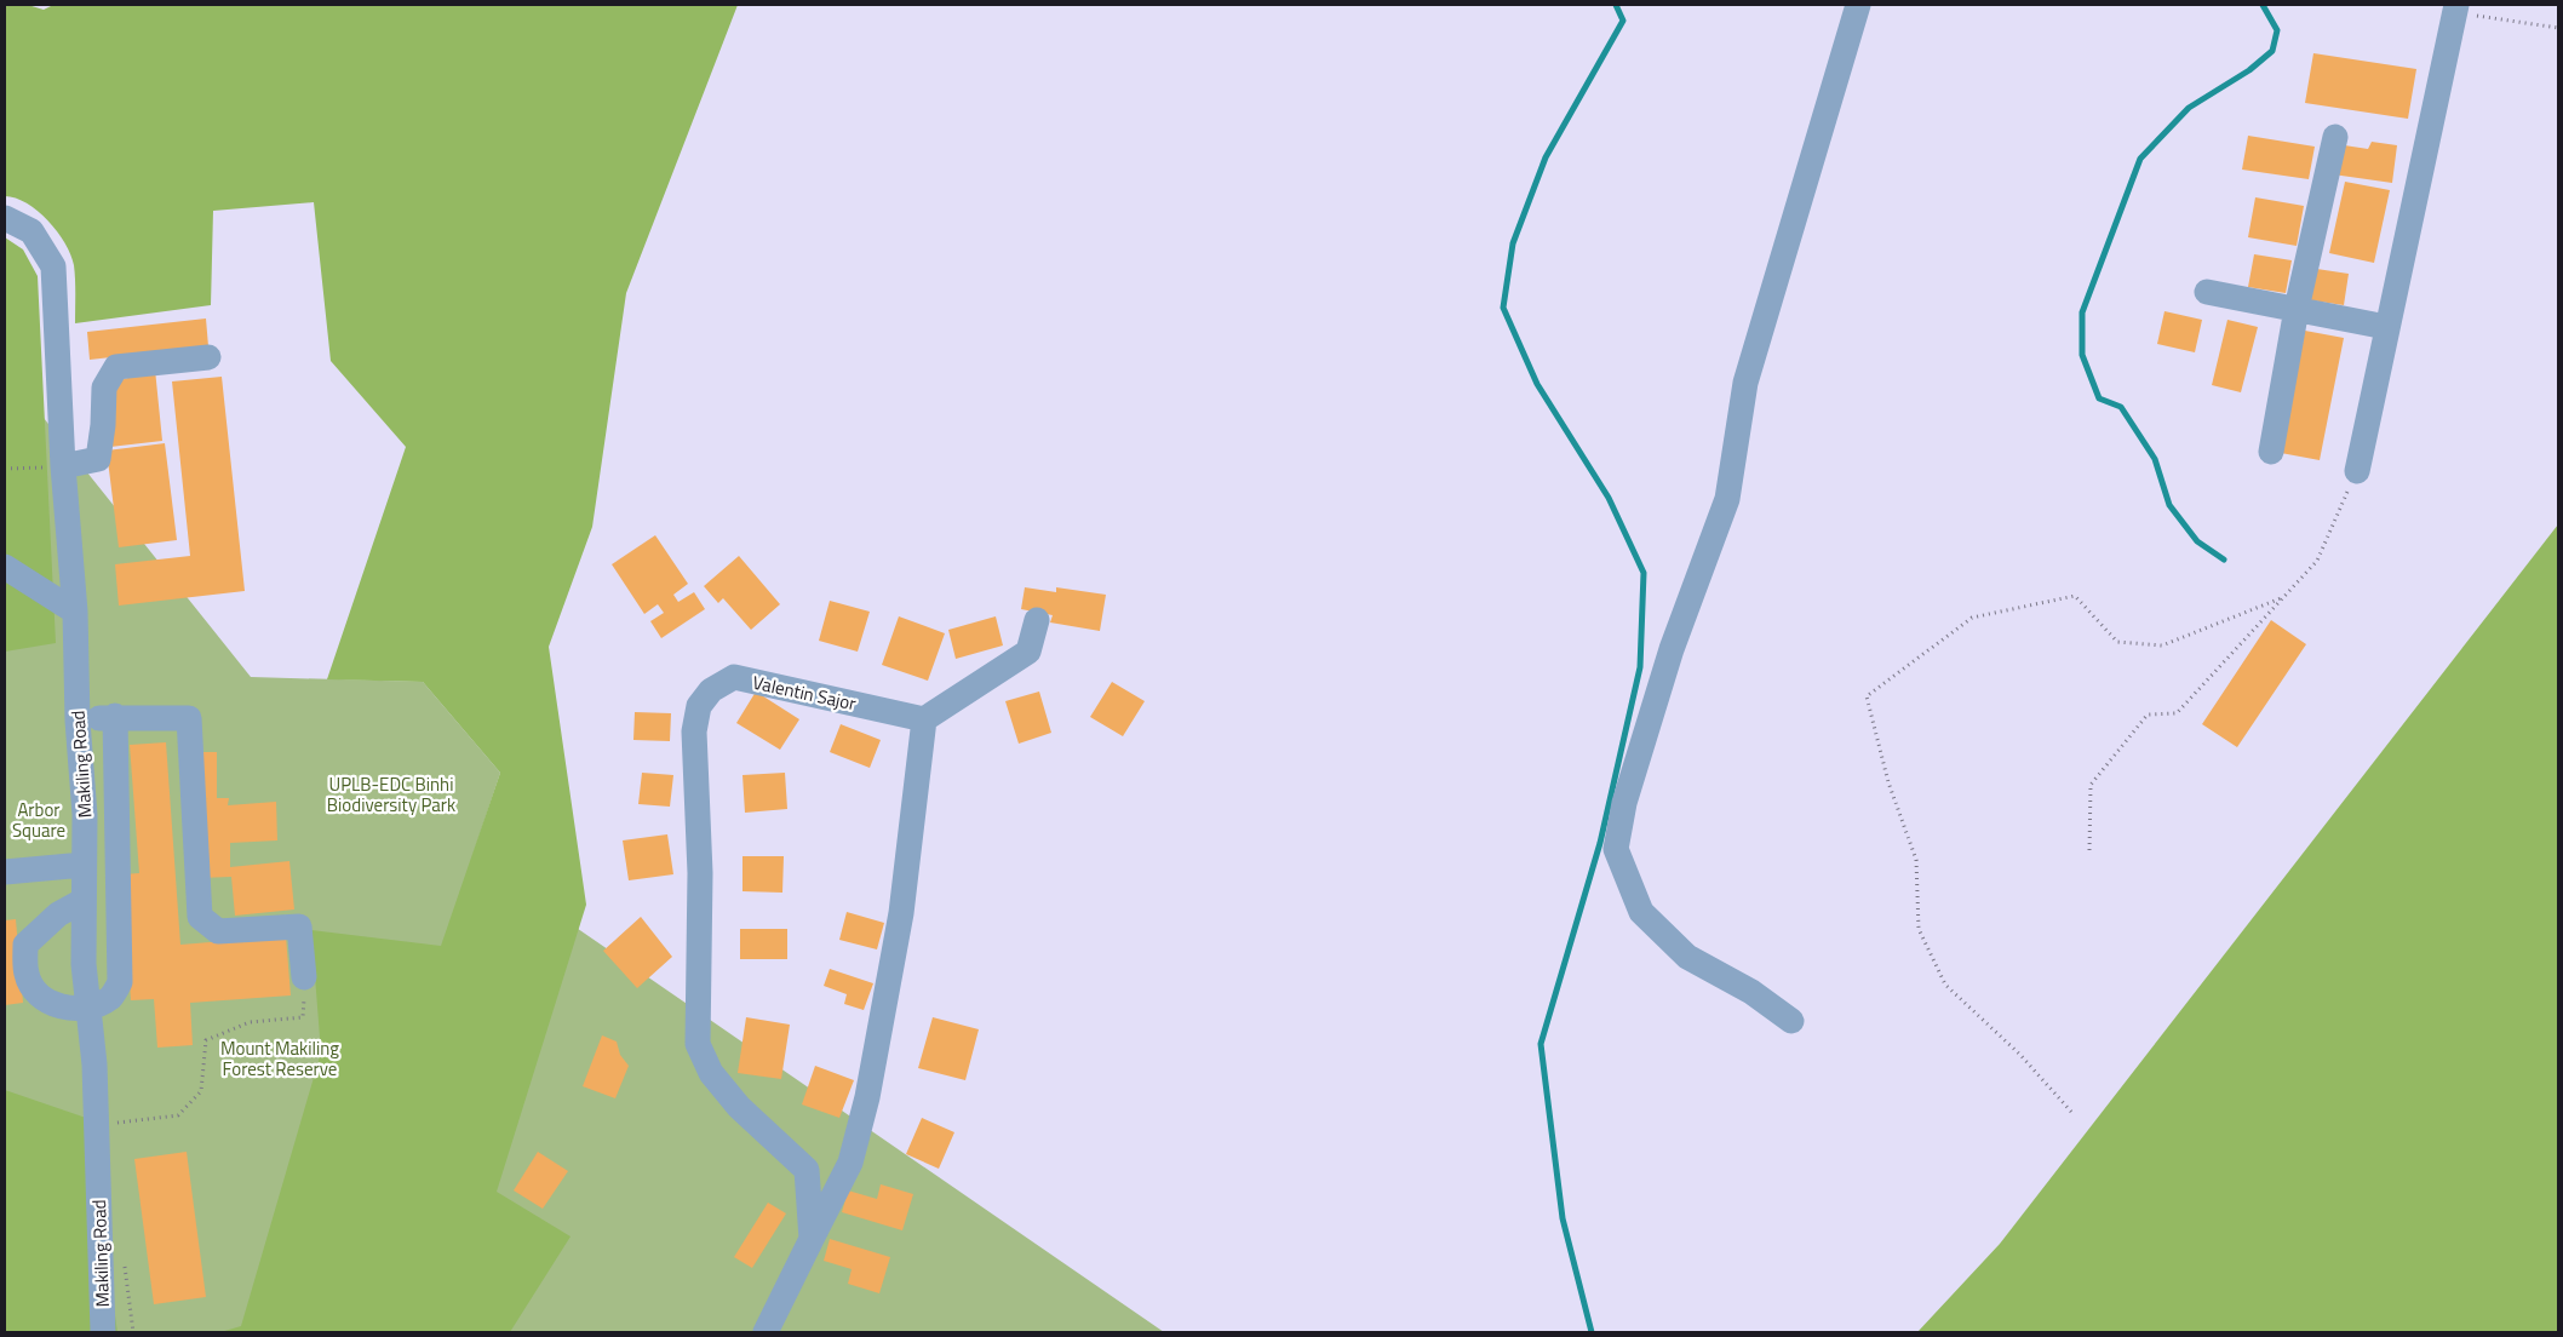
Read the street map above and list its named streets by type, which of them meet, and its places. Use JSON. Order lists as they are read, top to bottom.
{
  "streets": {
    "street": ["Valentin Sajor", "Makiling Road"]
  },
  "parks": ["UPLB-EDC Binhi Biodiversity Park", "Arbor Square", "Mount Makiling Forest Reserve"]
}
